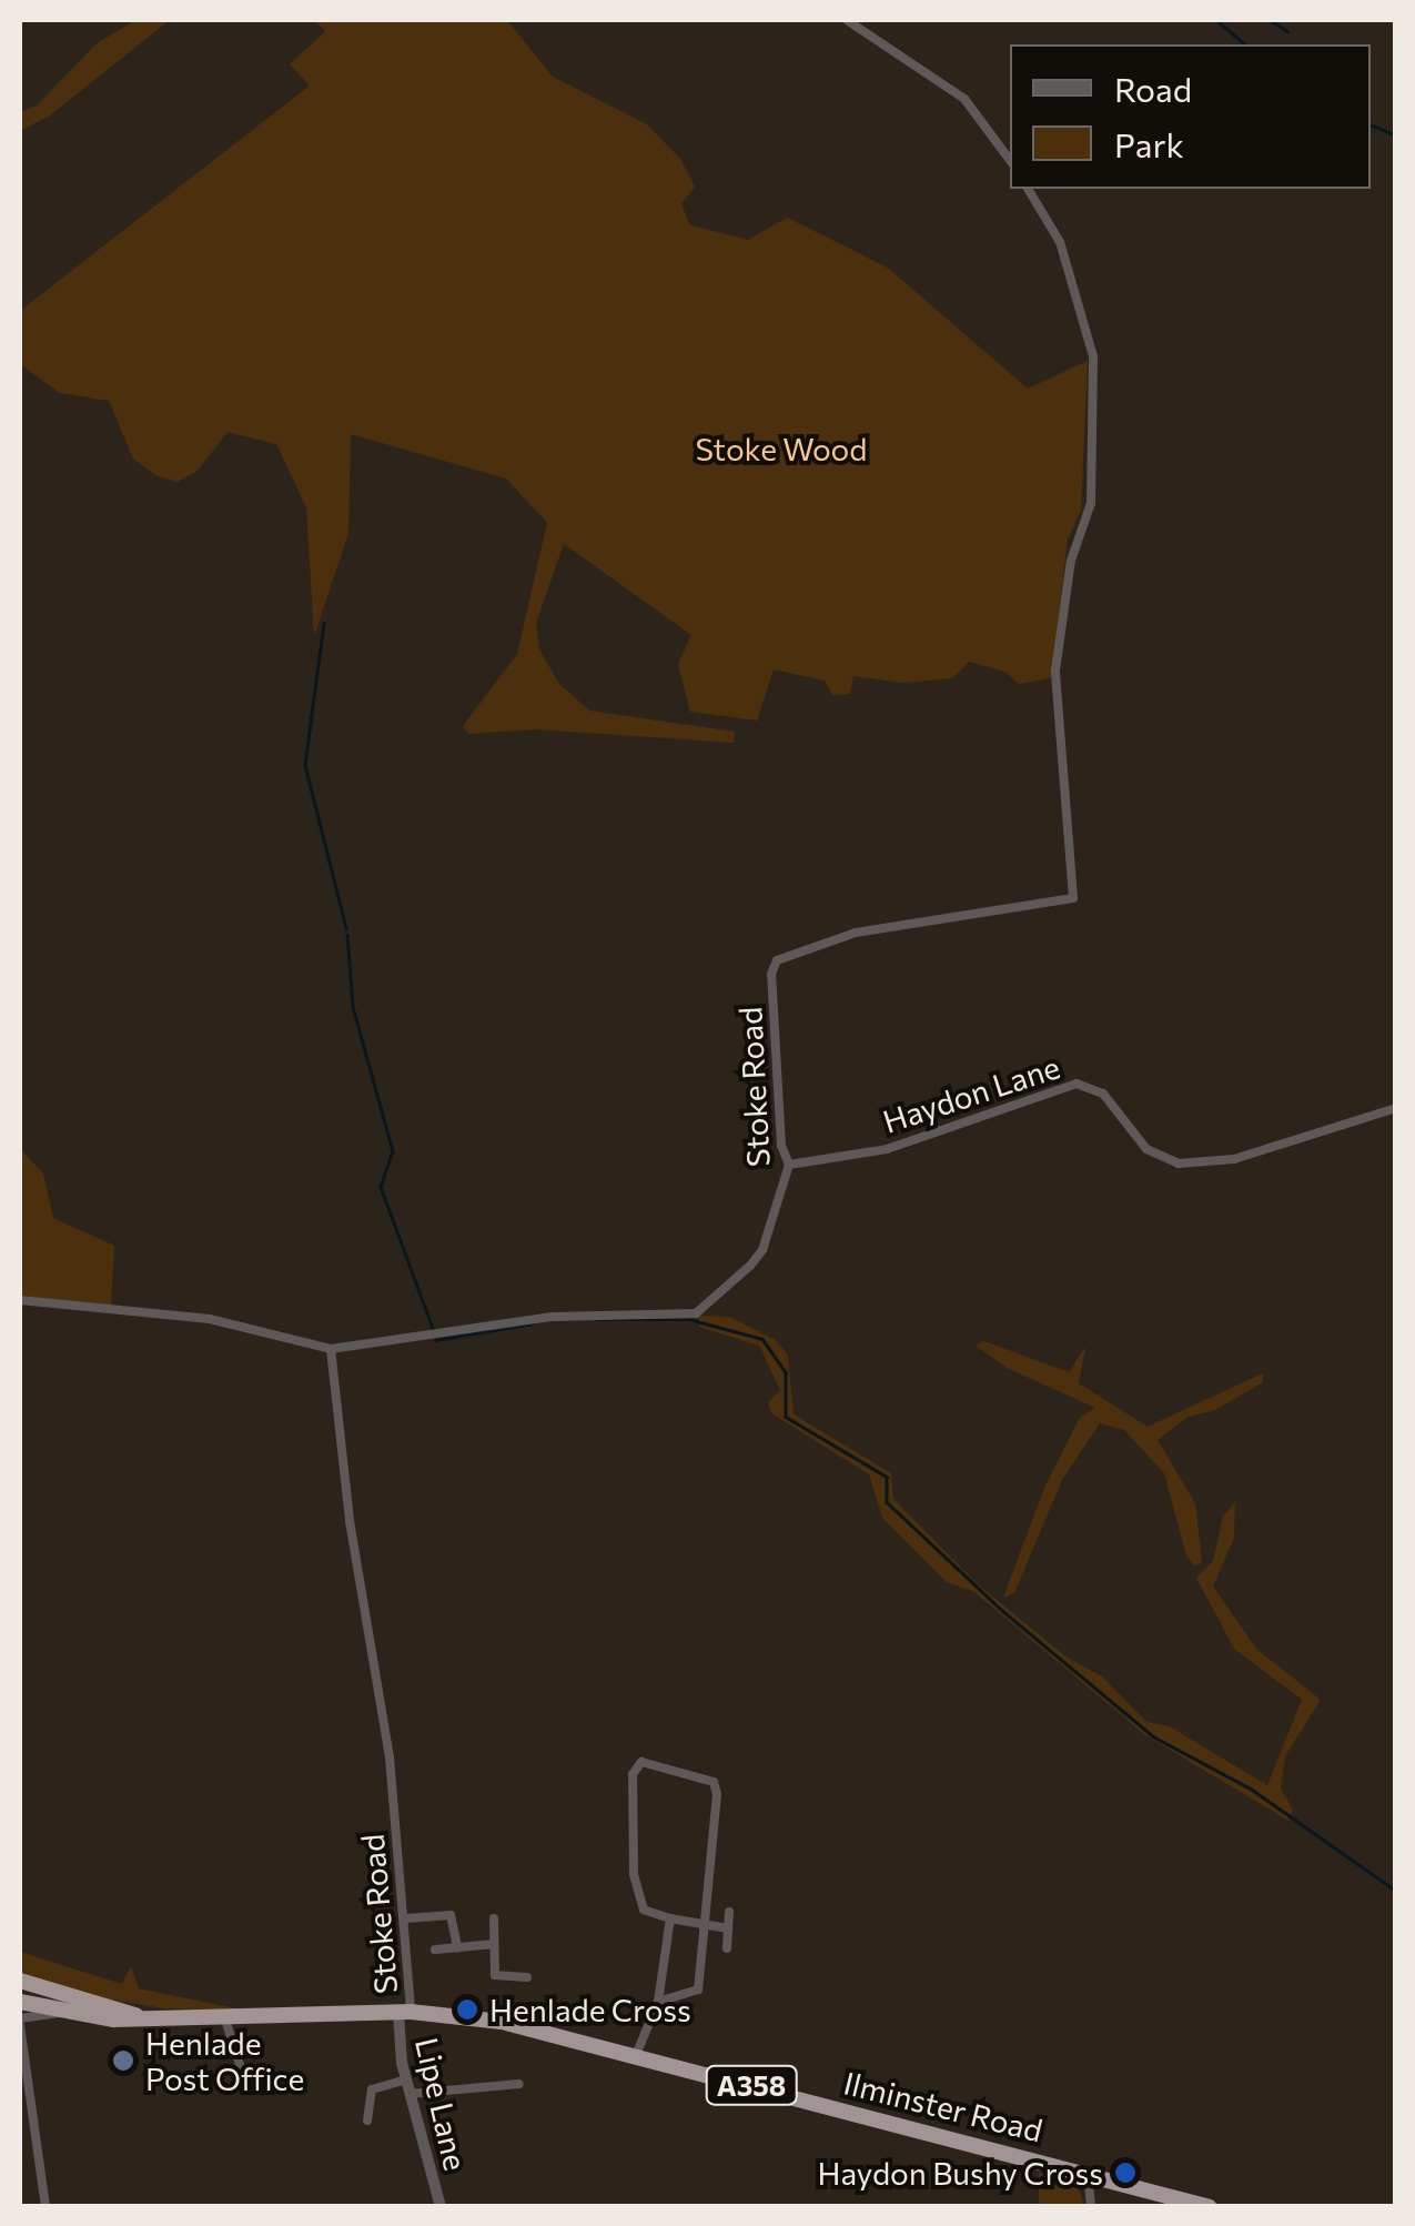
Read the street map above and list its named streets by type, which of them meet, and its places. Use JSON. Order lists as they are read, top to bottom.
{
  "streets": {
    "highway": ["A358", "Ilminster Road"],
    "street": ["Stoke Road", "Haydon Lane", "Lipe Lane"]
  },
  "crossings": [
    ["Stoke Road", "Haydon Lane"],
    ["Stoke Road", "Lipe Lane"],
    ["Stoke Road", "Ilminster Road"],
    ["Lipe Lane", "Ilminster Road"]
  ],
  "parks": ["Stoke Wood"],
  "places": ["Henlade Cross", "Henlade Post Office", "Haydon Bushy Cross"],
  "legend": ["Road", "Park"]
}
